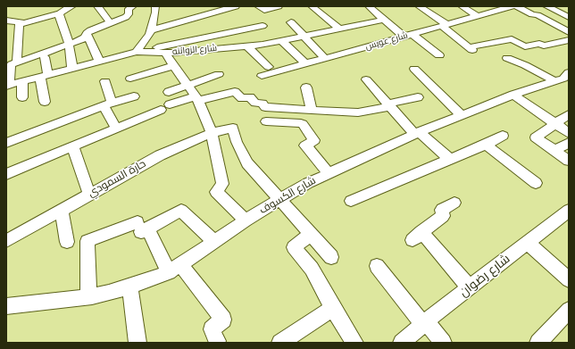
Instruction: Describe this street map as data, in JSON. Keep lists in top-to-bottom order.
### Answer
{
  "streets": {
    "street": [
      "شارع عويس",
      "شارع الزواتنه",
      "حارة السمودي",
      "شارع الكسوف",
      "شارع رضوان"
    ]
  },
  "crossings": [
    ["حارة السمودي", "شارع الكسوف"]
  ]
}
